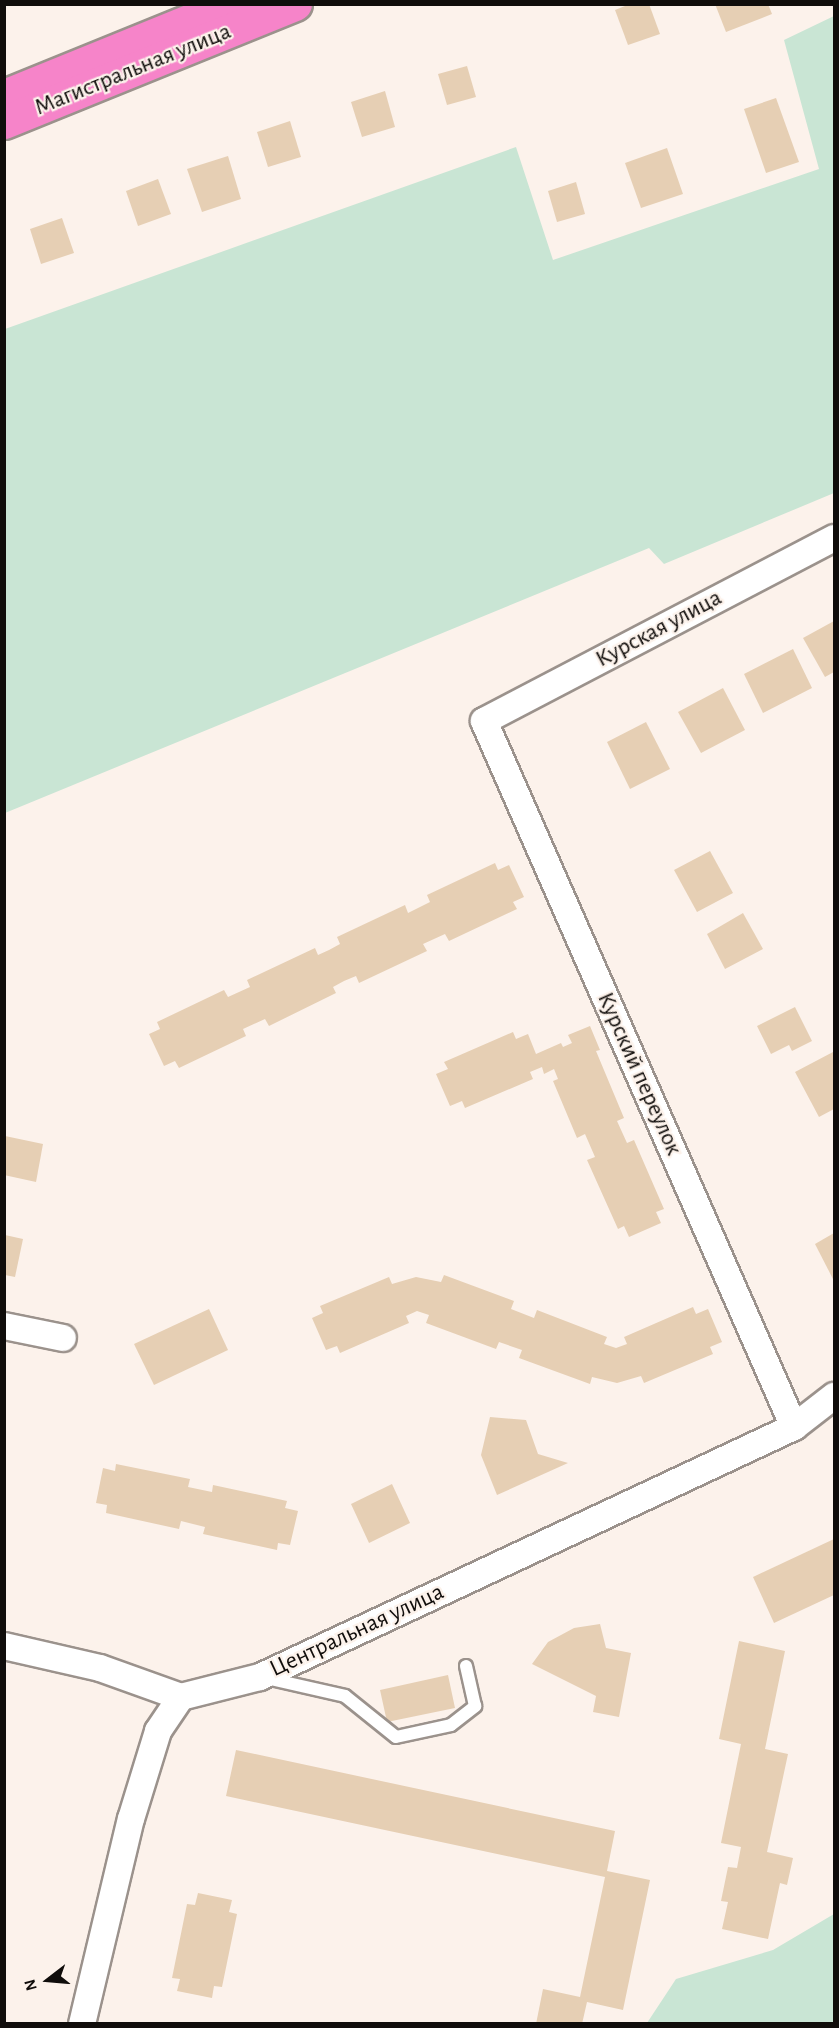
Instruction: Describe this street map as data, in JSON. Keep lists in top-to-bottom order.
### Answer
{
  "streets": {
    "highway": ["Магистральная улица"],
    "street": ["Курская улица", "Курский переулок", "Центральная улица"]
  },
  "crossings": [
    ["Курская улица", "Курский переулок"],
    ["Курский переулок", "Центральная улица"]
  ],
  "north": "left"
}
